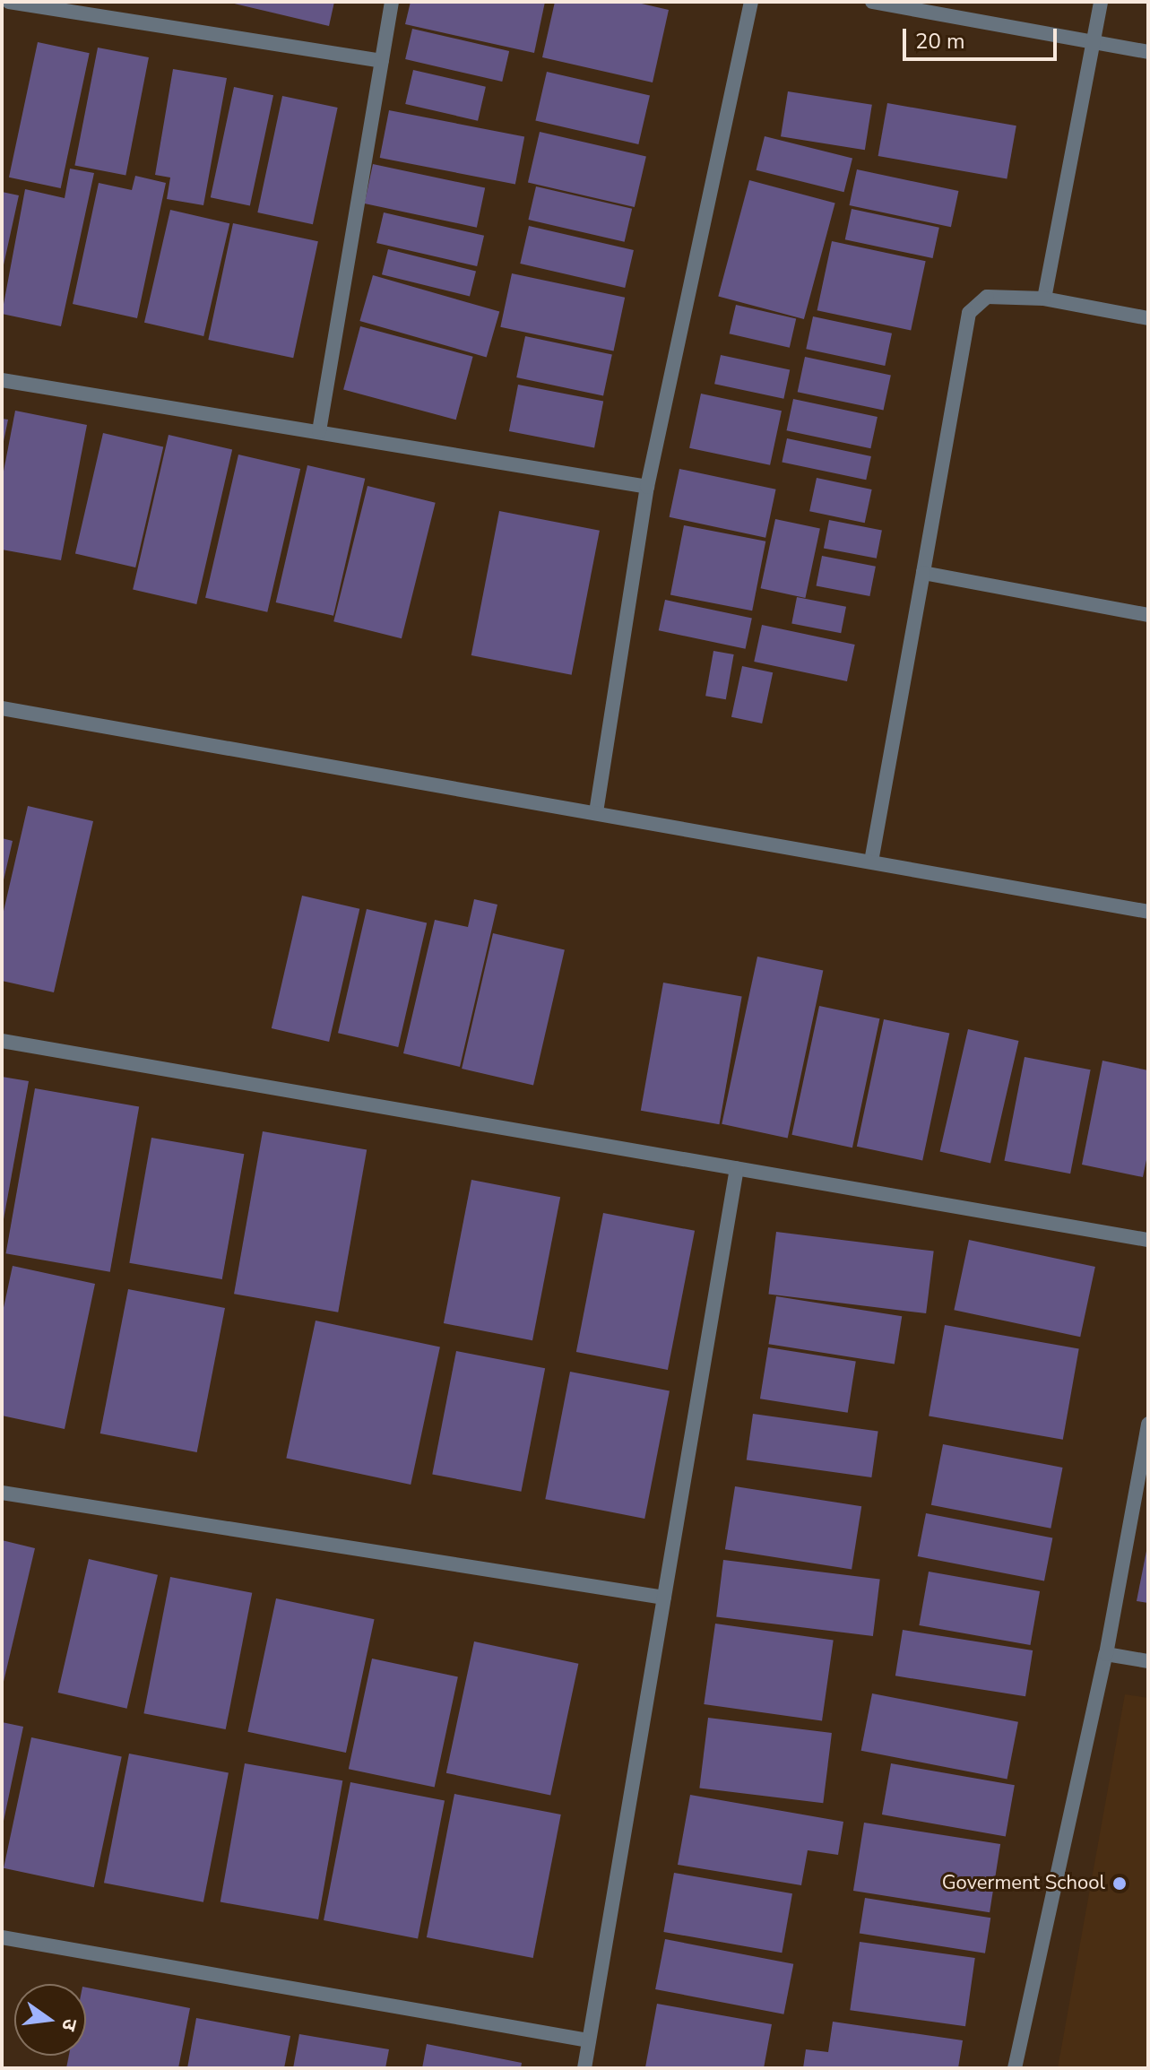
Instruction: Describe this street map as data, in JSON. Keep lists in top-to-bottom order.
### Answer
{
  "places": ["Goverment School"],
  "scale_bar": "20 m",
  "north": "right"
}
